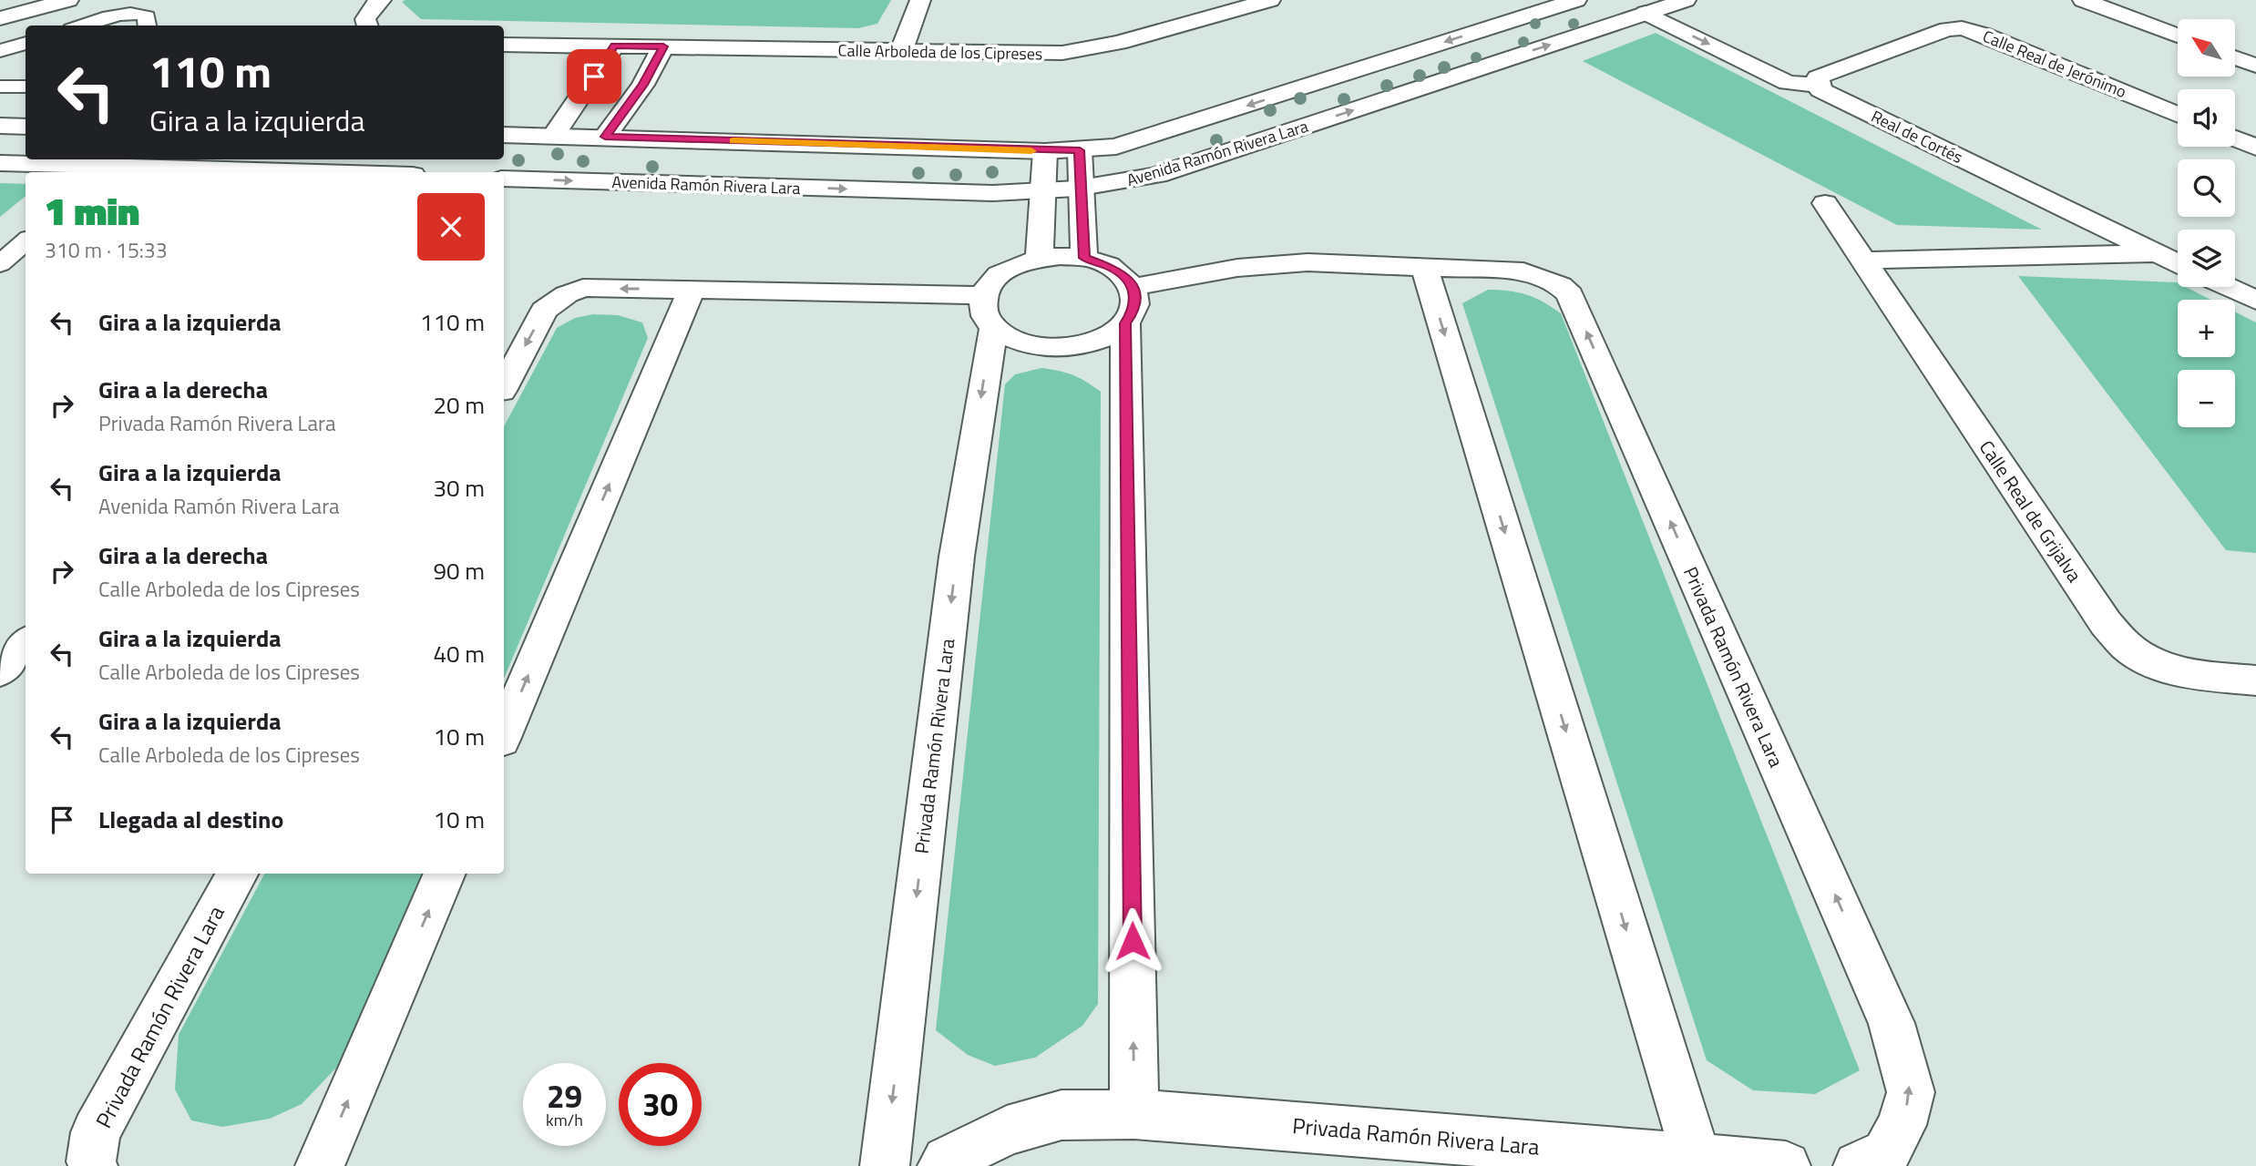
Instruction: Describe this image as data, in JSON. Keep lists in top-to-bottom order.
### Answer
{
  "streets": {
    "street": [
      "Calle Arboleda de los Cipreses",
      "Calle Real de Jerónimo",
      "Real de Cortés",
      "Avenida Ramón Rivera Lara",
      "Calle Real de Grijalva",
      "Privada Ramón Rivera Lara"
    ]
  },
  "crossings": [
    ["Calle Real de Jerónimo", "Real de Cortés"],
    ["Real de Cortés", "Avenida Ramón Rivera Lara"]
  ],
  "north": "top left",
  "page": {
    "map_buttons": ["+", "−"],
    "turn": ["110 m", "Gira a la izquierda"],
    "heading": ["1 min", "310 m · 15:33"],
    "list": [
      {
        "name": "Gira a la izquierda",
        "value": "110 m"
      },
      {
        "name": "Gira a la derecha",
        "note": "Privada Ramón Rivera Lara",
        "value": "20 m"
      },
      {
        "name": "Gira a la izquierda",
        "note": "Avenida Ramón Rivera Lara",
        "value": "30 m"
      },
      {
        "name": "Gira a la derecha",
        "note": "Calle Arboleda de los Cipreses",
        "value": "90 m"
      },
      {
        "name": "Gira a la izquierda",
        "note": "Calle Arboleda de los Cipreses",
        "value": "40 m"
      },
      {
        "name": "Gira a la izquierda",
        "note": "Calle Arboleda de los Cipreses",
        "value": "10 m"
      },
      {
        "name": "Llegada al destino",
        "value": "10 m"
      }
    ],
    "speed": "29 km/h",
    "limit": "30"
  }
}
